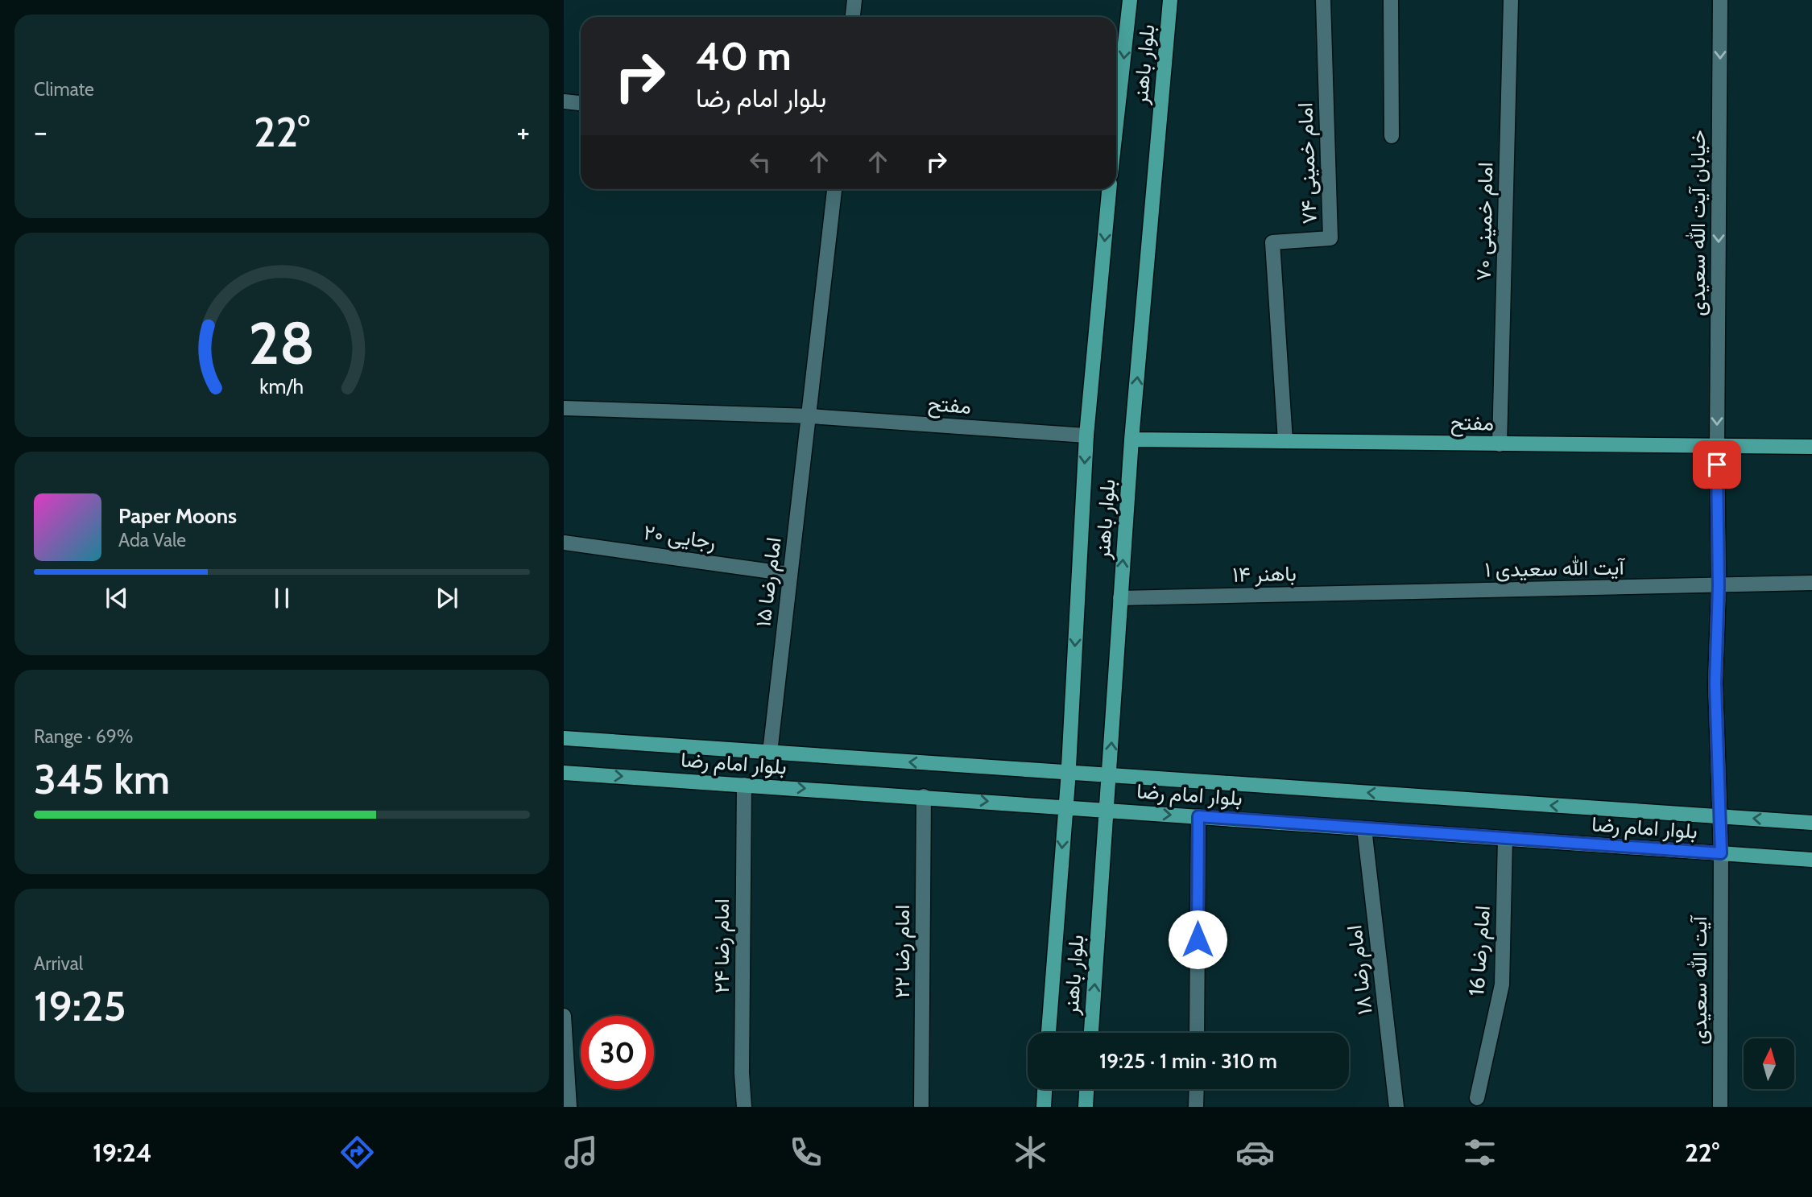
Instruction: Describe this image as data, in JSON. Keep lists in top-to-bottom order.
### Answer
{
  "streets": {
    "main road": ["بلوار باهنر", "مفتح", "بلوار امام رضا"],
    "street": [
      "امام خمینی ۷۴",
      "امام خمینی ۷۰",
      "خیابان آیت الله سعیدی",
      "رجایی ۲۰",
      "آیت الله سعیدی ۱",
      "باهنر ۱۴",
      "امام رضا ۱۵",
      "امام رضا ۲۴",
      "امام رضا 16",
      "امام رضا ۲۲",
      "امام رضا ۱۸",
      "آیت الله سعیدی"
    ]
  },
  "crossings": [
    ["بلوار باهنر", "مفتح"],
    ["بلوار باهنر", "باهنر ۱۴"],
    ["بلوار باهنر", "بلوار امام رضا"],
    ["امام خمینی ۷۴", "مفتح"],
    ["امام خمینی ۷۰", "مفتح"],
    ["خیابان آیت الله سعیدی", "مفتح"],
    ["خیابان آیت الله سعیدی", "آیت الله سعیدی ۱"],
    ["مفتح", "امام رضا ۱۵"],
    ["رجایی ۲۰", "امام رضا ۱۵"],
    ["آیت الله سعیدی ۱", "باهنر ۱۴"],
    ["امام رضا ۱۵", "بلوار امام رضا"],
    ["بلوار امام رضا", "امام رضا ۲۴"],
    ["بلوار امام رضا", "امام رضا 16"],
    ["بلوار امام رضا", "امام رضا ۲۲"],
    ["بلوار امام رضا", "امام رضا ۱۸"],
    ["بلوار امام رضا", "آیت الله سعیدی"]
  ],
  "one_way": ["خیابان آیت الله سعیدی"],
  "north": "top",
  "page": {
    "tile": [
      "Climate",
      ["Range · 69%", "345 km"],
      ["Arrival", "19:25"]
    ],
    "turn": ["40 m", "بلوار امام رضا"],
    "heat": ["−", "22°", "+"],
    "song": ["Paper Moons", "Ada Vale"],
    "limit": "30",
    "trip": "19:25 · 1 min · 310 m",
    "tabs": ["19:24", "22°"],
    "gauge": ["28", "km/h"]
  }
}
